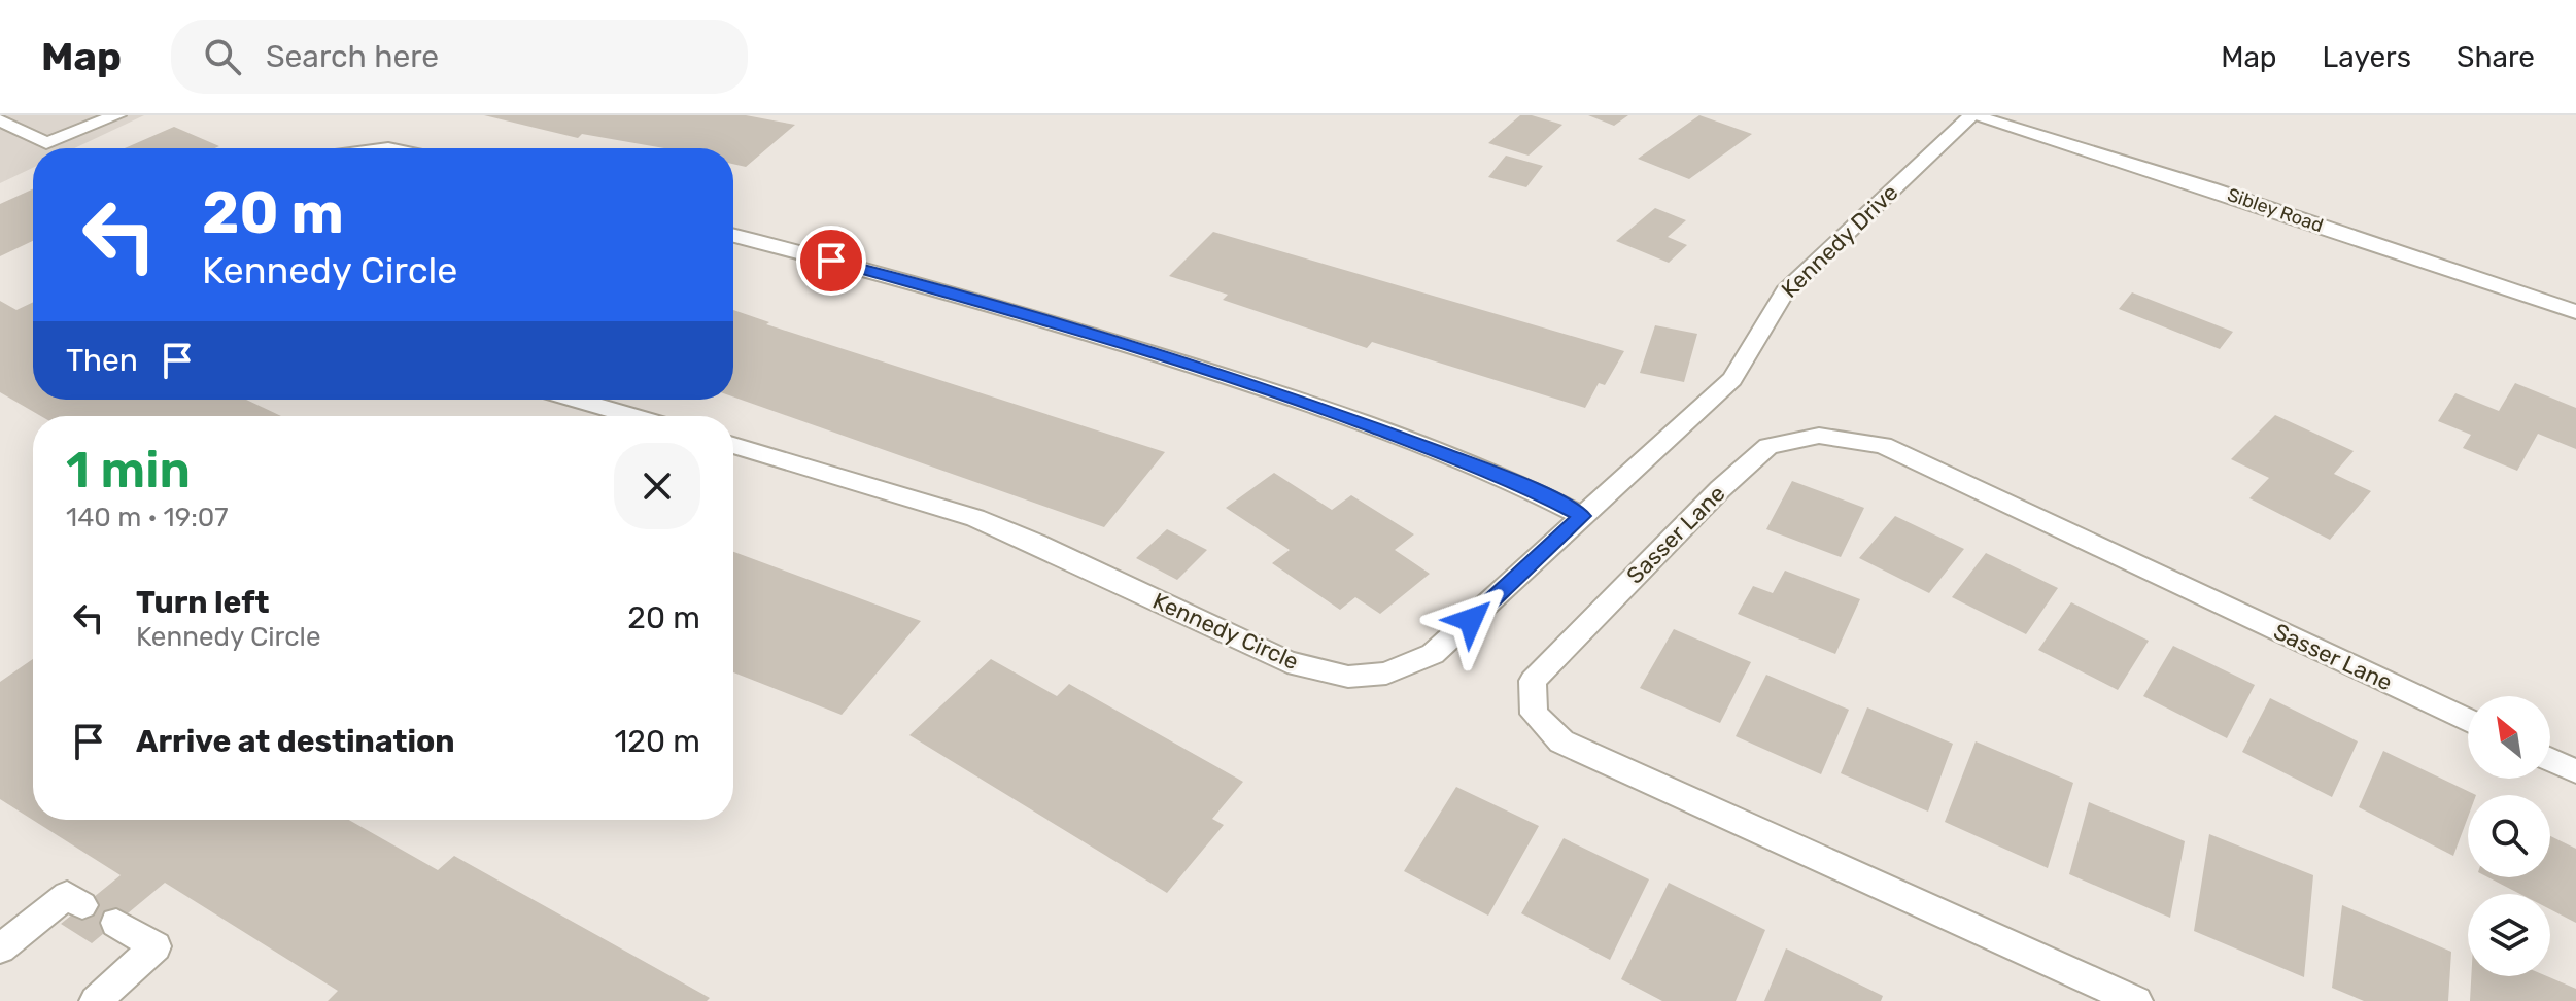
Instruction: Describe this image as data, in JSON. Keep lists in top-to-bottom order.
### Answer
{
  "streets": {
    "street": [
      "Sibley Road",
      "Kennedy Drive",
      "Sasser Lane",
      "Kennedy Circle"
    ]
  },
  "crossings": [
    ["Sibley Road", "Kennedy Drive"],
    ["Kennedy Drive", "Kennedy Circle"]
  ],
  "north": "top left",
  "page": {
    "header": "Map",
    "search": "Search here",
    "nav": ["Map", "Layers", "Share"],
    "turn": ["20 m", "Kennedy Circle"],
    "then": "Then",
    "heading": ["1 min", "140 m · 19:07"],
    "list": [
      {
        "name": "Turn left",
        "note": "Kennedy Circle",
        "value": "20 m"
      },
      {
        "name": "Arrive at destination",
        "value": "120 m"
      }
    ]
  }
}
